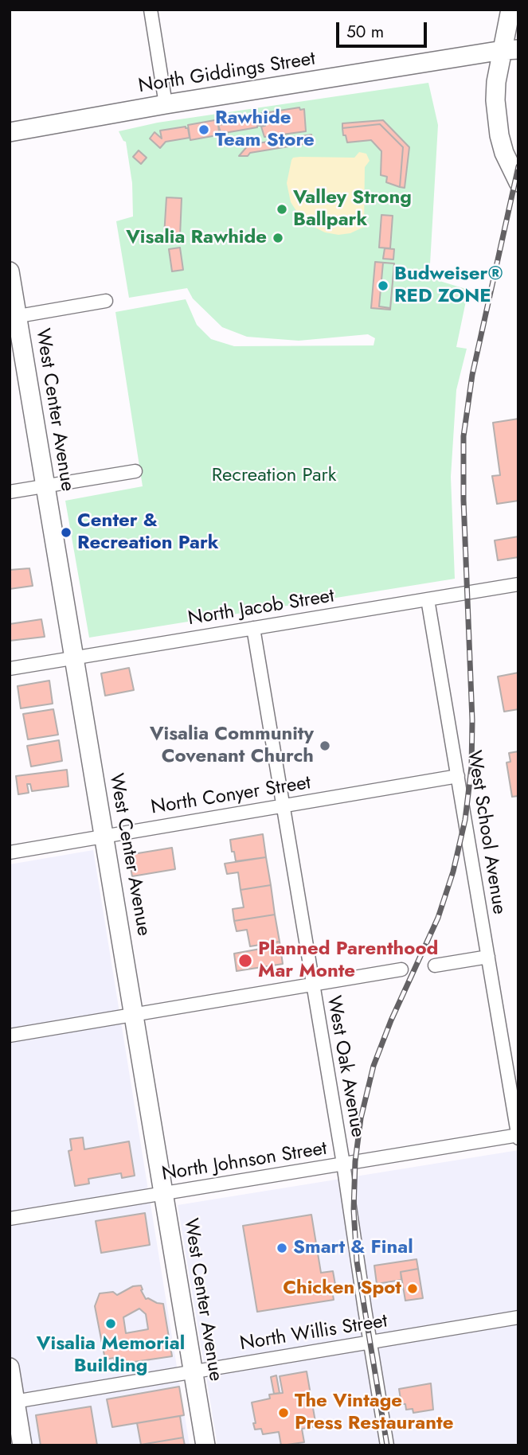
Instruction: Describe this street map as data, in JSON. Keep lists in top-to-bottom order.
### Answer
{
  "streets": {
    "street": [
      "North Giddings Street",
      "West Center Avenue",
      "North Jacob Street",
      "North Conyer Street",
      "West School Avenue",
      "West Oak Avenue",
      "North Johnson Street",
      "North Willis Street"
    ]
  },
  "crossings": [
    ["West Center Avenue", "North Jacob Street"],
    ["West Center Avenue", "North Conyer Street"],
    ["West Center Avenue", "North Johnson Street"],
    ["West Center Avenue", "North Willis Street"],
    ["North Jacob Street", "West School Avenue"],
    ["North Jacob Street", "West Oak Avenue"],
    ["North Conyer Street", "West School Avenue"],
    ["North Conyer Street", "West Oak Avenue"],
    ["West School Avenue", "North Johnson Street"],
    ["West Oak Avenue", "North Johnson Street"],
    ["West Oak Avenue", "North Willis Street"]
  ],
  "parks": ["Recreation Park"],
  "places": [
    "Rawhide Team Store",
    "Valley Strong Ballpark",
    "Visalia Rawhide",
    "Budweiser® RED ZONE",
    "Center & Recreation Park",
    "Visalia Community Covenant Church",
    "Planned Parenthood Mar Monte",
    "Smart & Final",
    "Chicken Spot",
    "Visalia Memorial Building",
    "The Vintage Press Restaurante"
  ],
  "scale_bar": "50 m"
}
